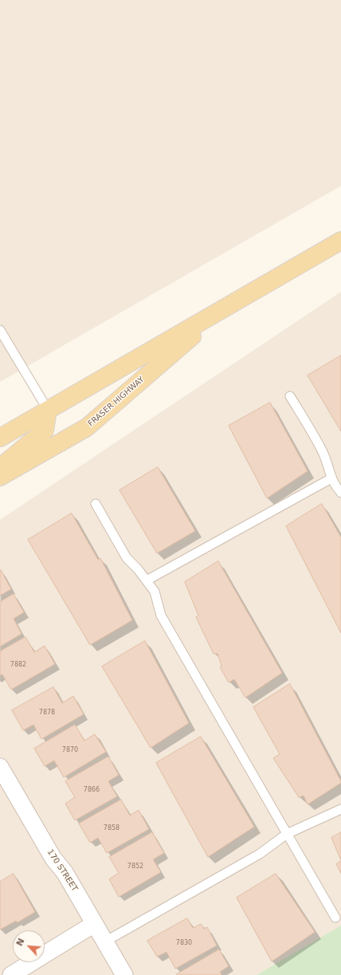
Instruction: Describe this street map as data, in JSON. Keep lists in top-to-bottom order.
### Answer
{
  "streets": {
    "main road": ["FRASER HIGHWAY"],
    "street": ["170 STREET"]
  },
  "house_numbers": [
    "7882",
    "7878",
    "7870",
    "7866",
    "7858",
    "7852",
    "7830"
  ],
  "north": "top left"
}
